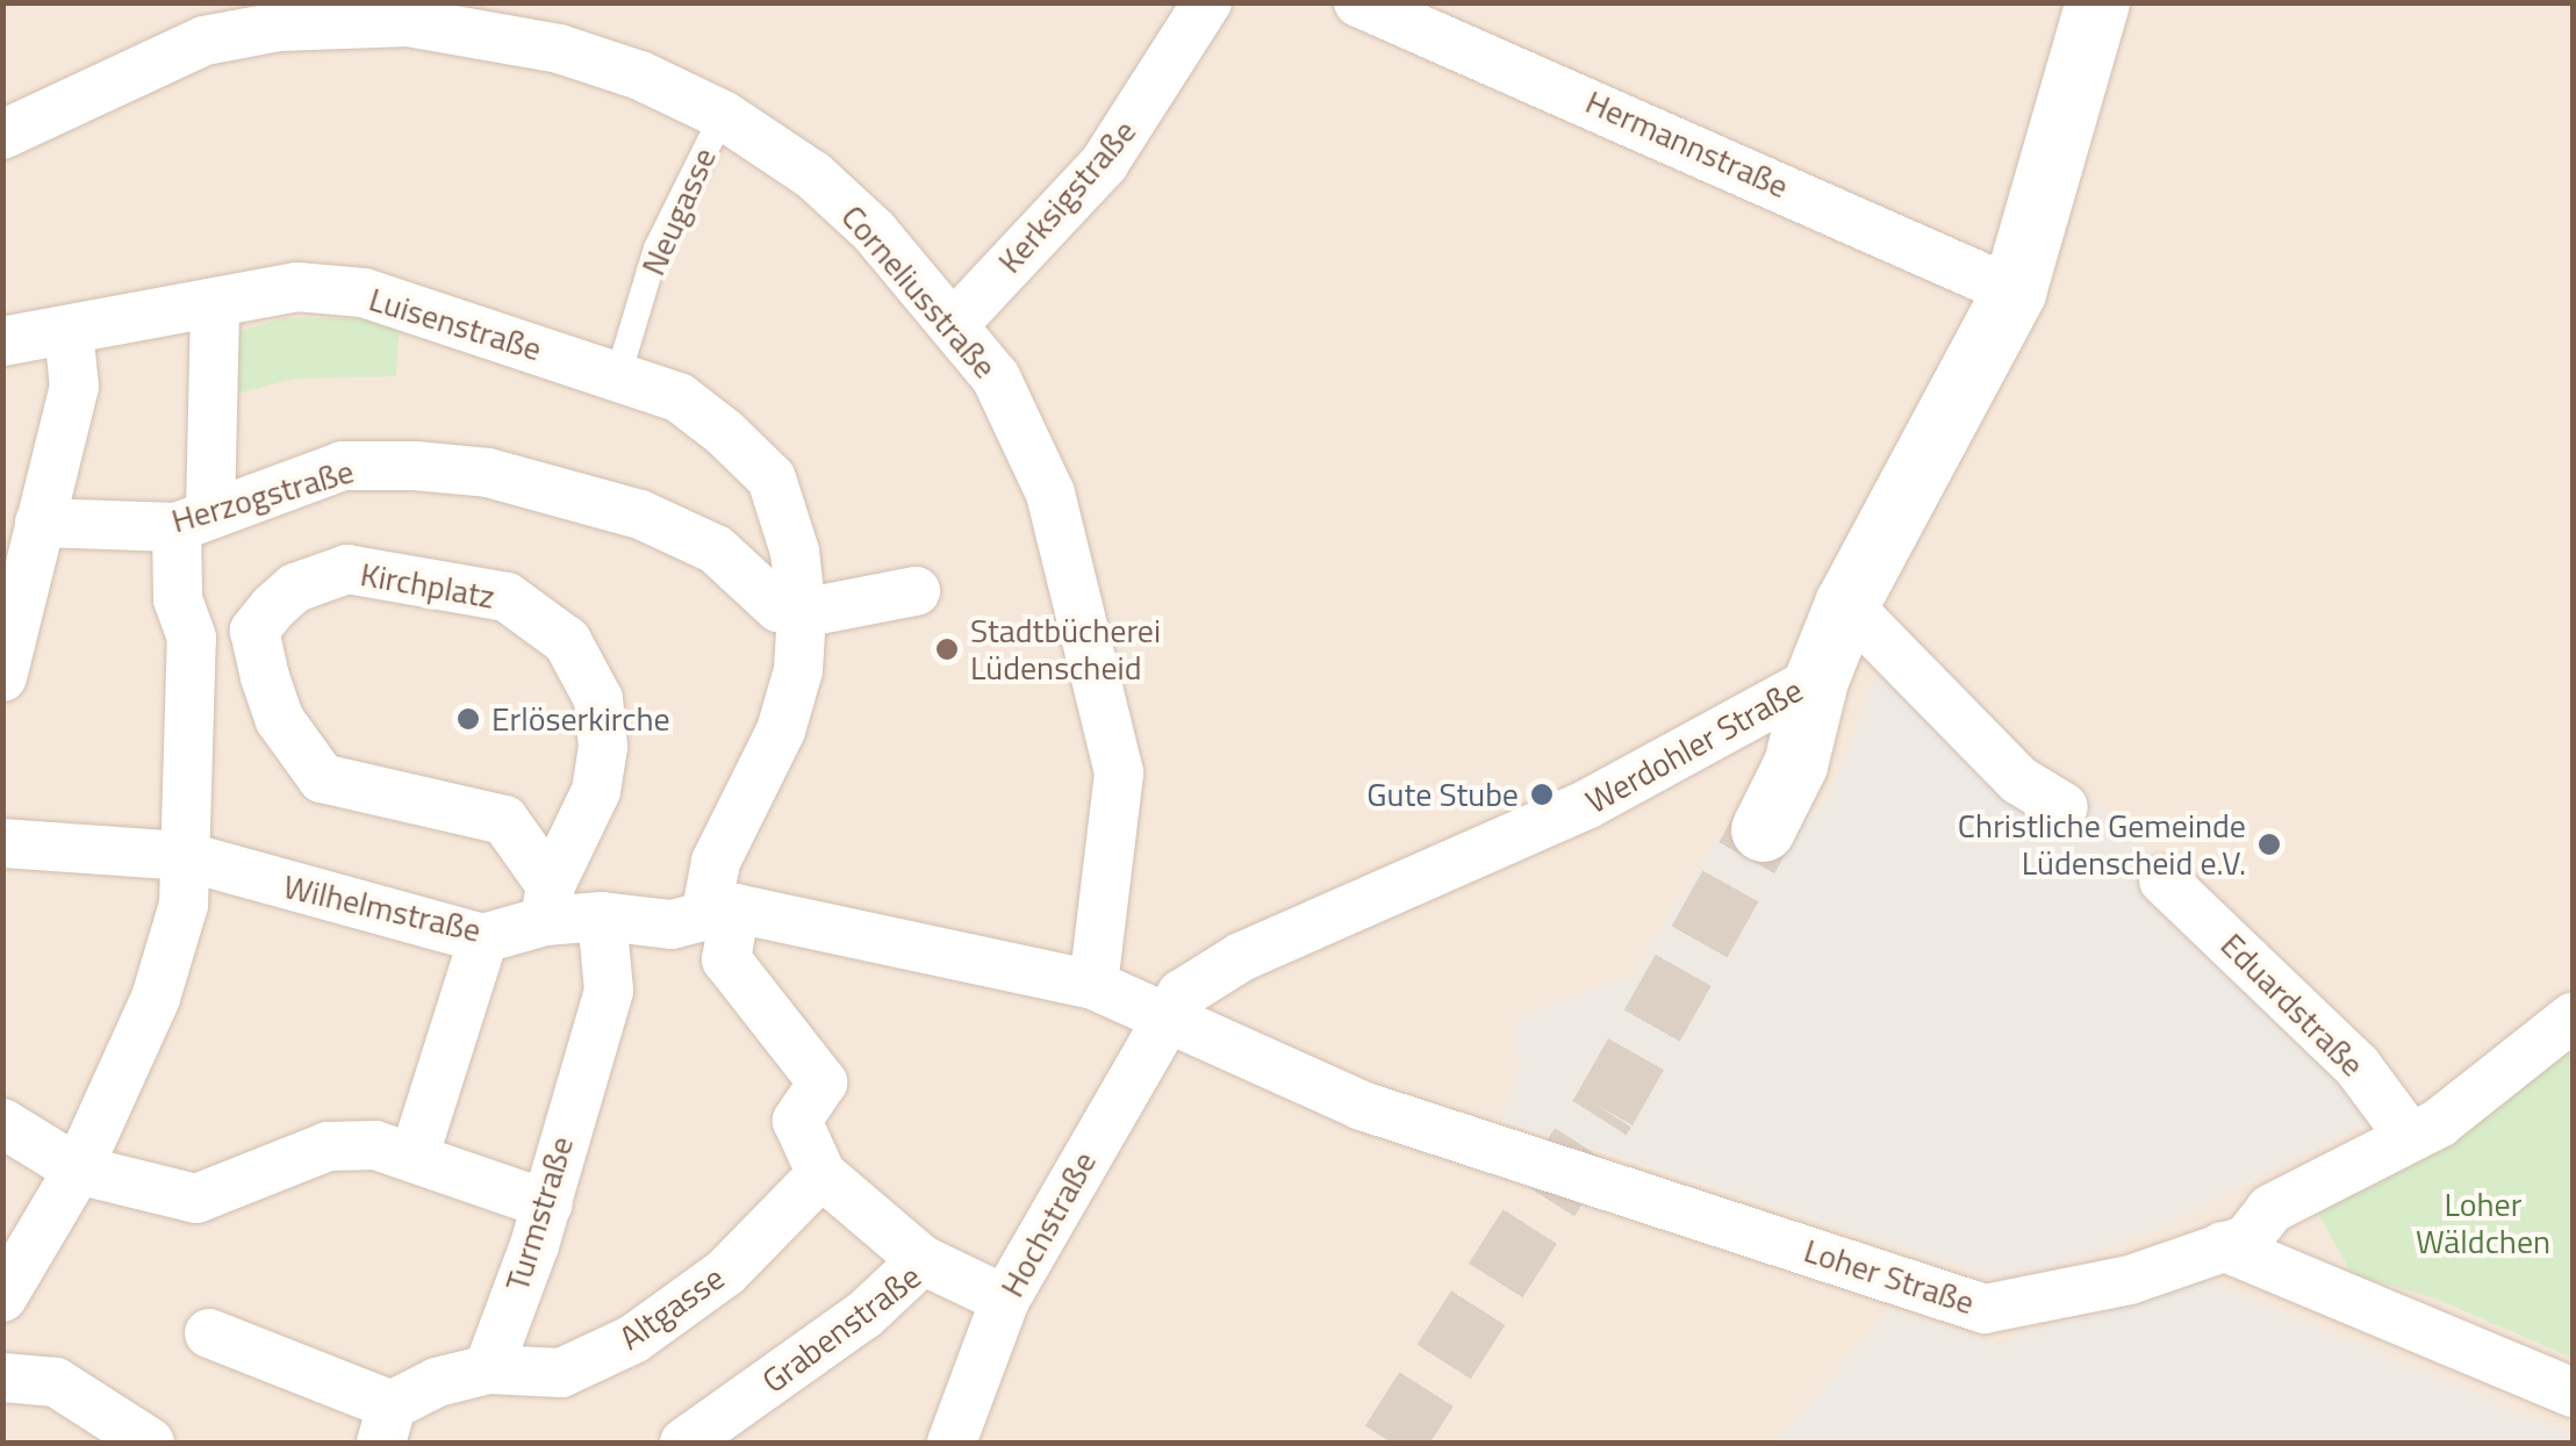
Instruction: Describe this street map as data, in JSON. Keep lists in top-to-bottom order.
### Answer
{
  "streets": {
    "street": [
      "Hermannstraße",
      "Kerksigstraße",
      "Corneliusstraße",
      "Luisenstraße",
      "Herzogstraße",
      "Kirchplatz",
      "Werdohler Straße",
      "Wilhelmstraße",
      "Eduardstraße",
      "Turmstraße",
      "Hochstraße",
      "Loher Straße",
      "Altgasse",
      "Grabenstraße"
    ],
    "lane": ["Neugasse"]
  },
  "crossings": [
    ["Hermannstraße", "Werdohler Straße"],
    ["Kerksigstraße", "Corneliusstraße"],
    ["Neugasse", "Corneliusstraße"],
    ["Neugasse", "Luisenstraße"],
    ["Corneliusstraße", "Wilhelmstraße"],
    ["Luisenstraße", "Herzogstraße"],
    ["Kirchplatz", "Wilhelmstraße"],
    ["Werdohler Straße", "Wilhelmstraße"],
    ["Werdohler Straße", "Hochstraße"],
    ["Werdohler Straße", "Loher Straße"],
    ["Wilhelmstraße", "Turmstraße"],
    ["Wilhelmstraße", "Hochstraße"],
    ["Wilhelmstraße", "Loher Straße"],
    ["Eduardstraße", "Loher Straße"],
    ["Turmstraße", "Altgasse"],
    ["Hochstraße", "Loher Straße"],
    ["Hochstraße", "Grabenstraße"]
  ],
  "parks": ["Loher Wäldchen"],
  "places": [
    "Stadtbücherei Lüdenscheid",
    "Erlöserkirche",
    "Gute Stube",
    "Christliche Gemeinde Lüdenscheid e.V."
  ]
}
